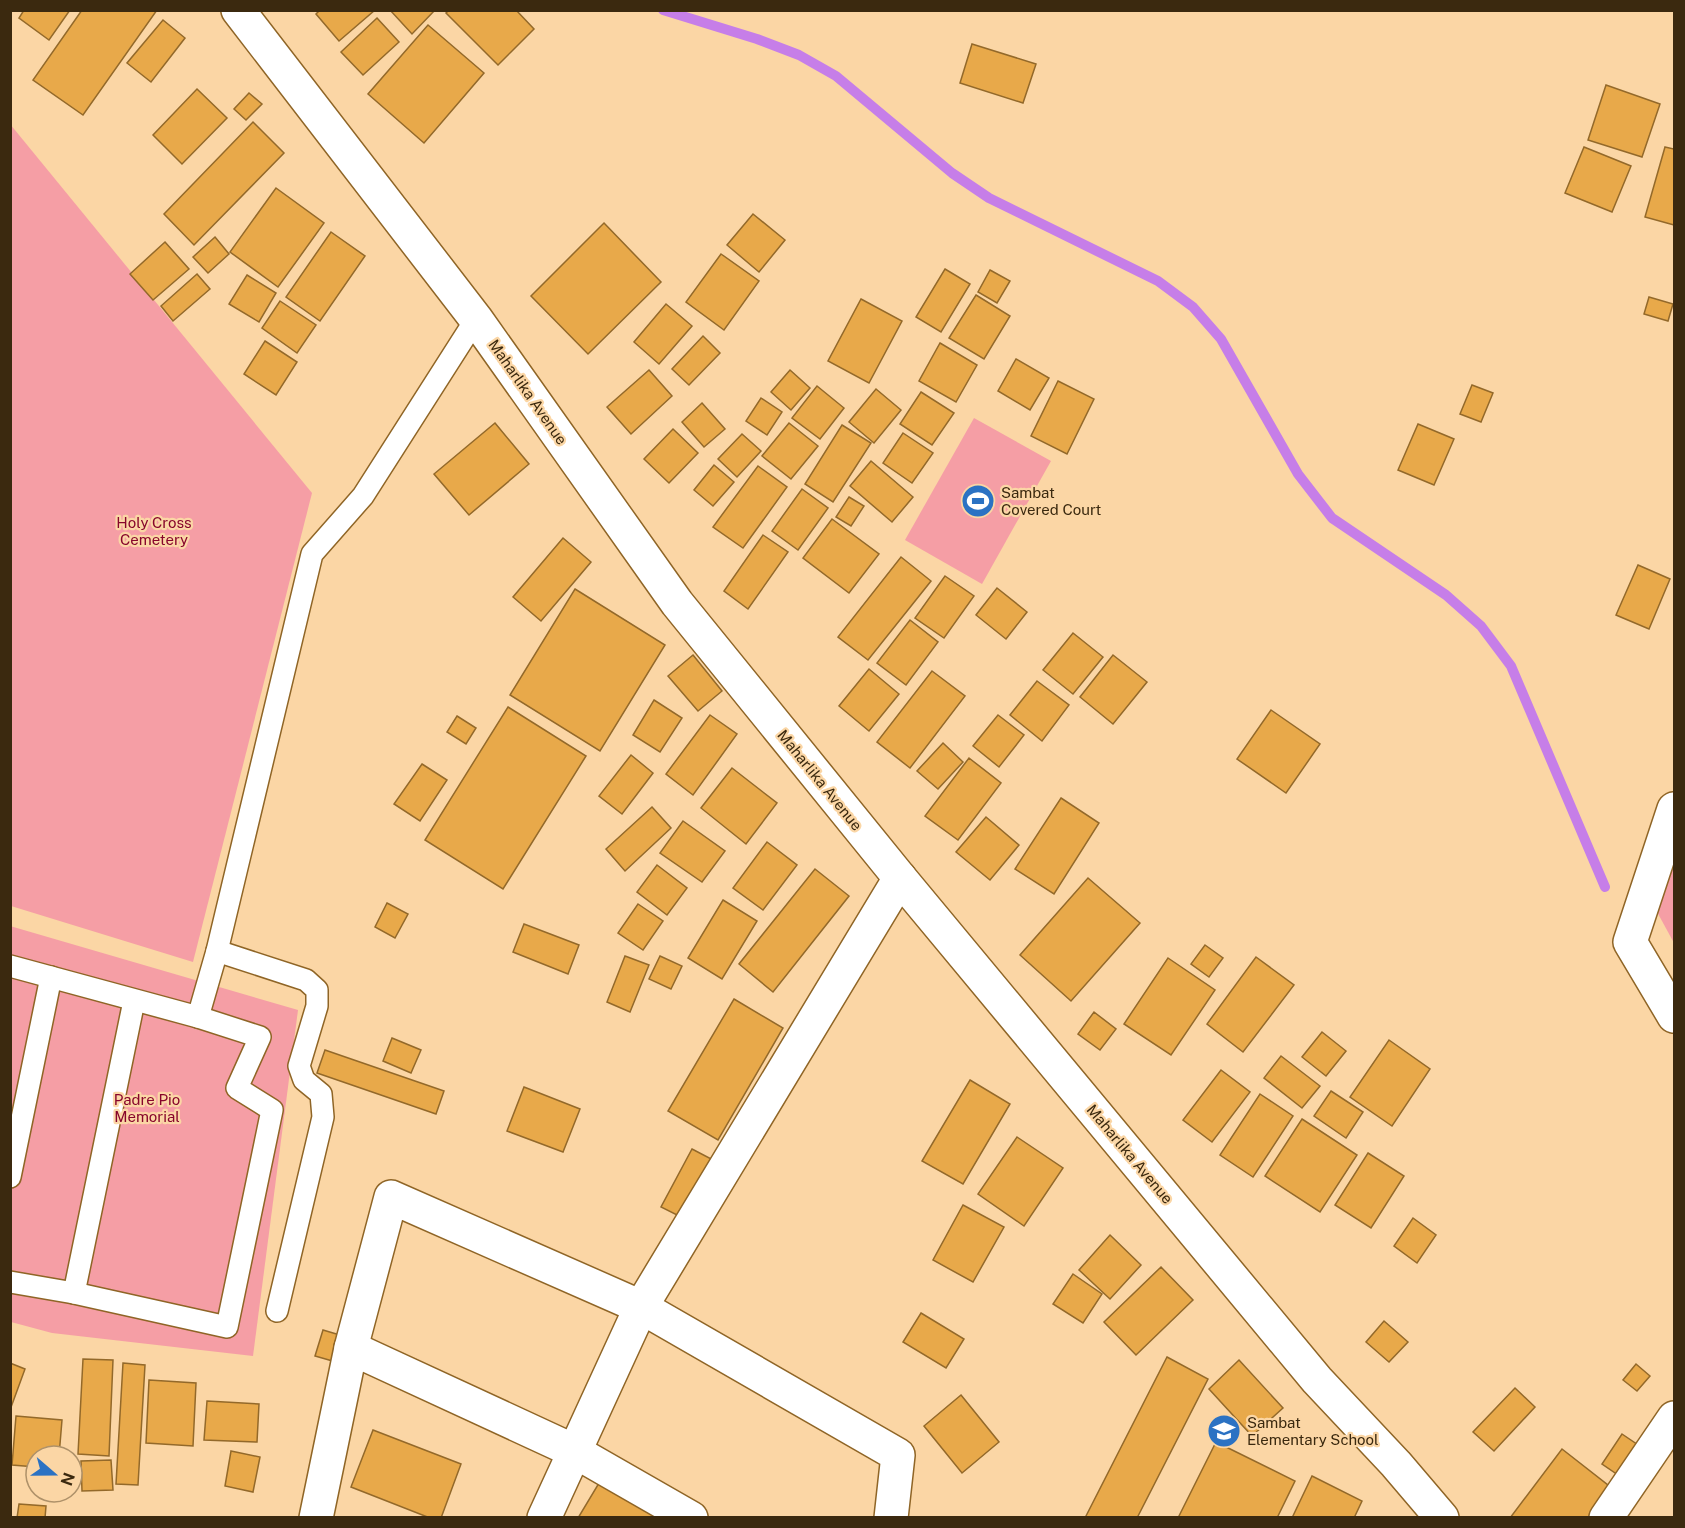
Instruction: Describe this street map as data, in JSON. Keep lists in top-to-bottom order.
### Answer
{
  "streets": {
    "street": ["Maharlika Avenue"]
  },
  "parks": ["Holy Cross Cemetery", "Padre Pio Memorial"],
  "places": {
    "sports": ["Sambat Covered Court"],
    "school or university": ["Sambat Elementary School"]
  },
  "north": "right"
}
